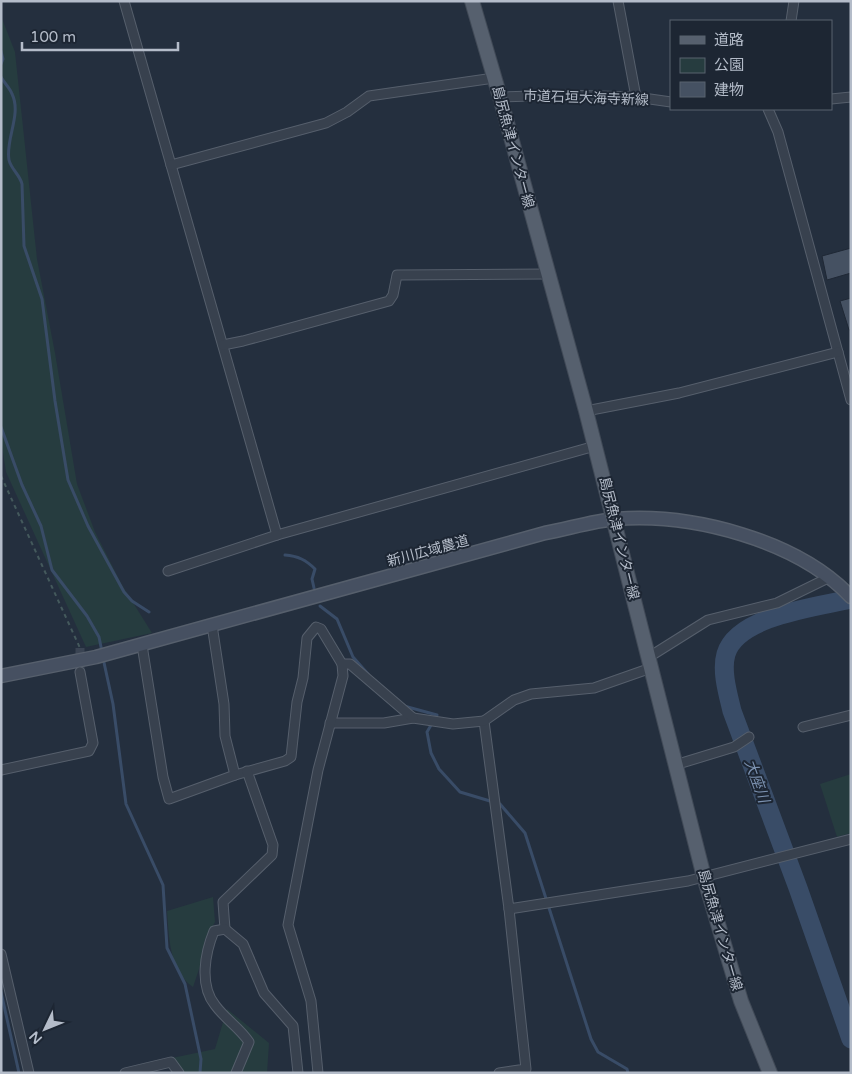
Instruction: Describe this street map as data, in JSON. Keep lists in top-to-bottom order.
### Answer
{
  "streets": {
    "main road": ["島尻魚津インター線"],
    "street": ["市道石垣大海寺新線", "新川広域農道"]
  },
  "crossings": [
    ["市道石垣大海寺新線", "島尻魚津インター線"],
    ["島尻魚津インター線", "新川広域農道"]
  ],
  "water": ["大座川"],
  "legend": ["道路", "公園", "建物"],
  "scale_bar": "100 m",
  "north": "bottom left"
}
